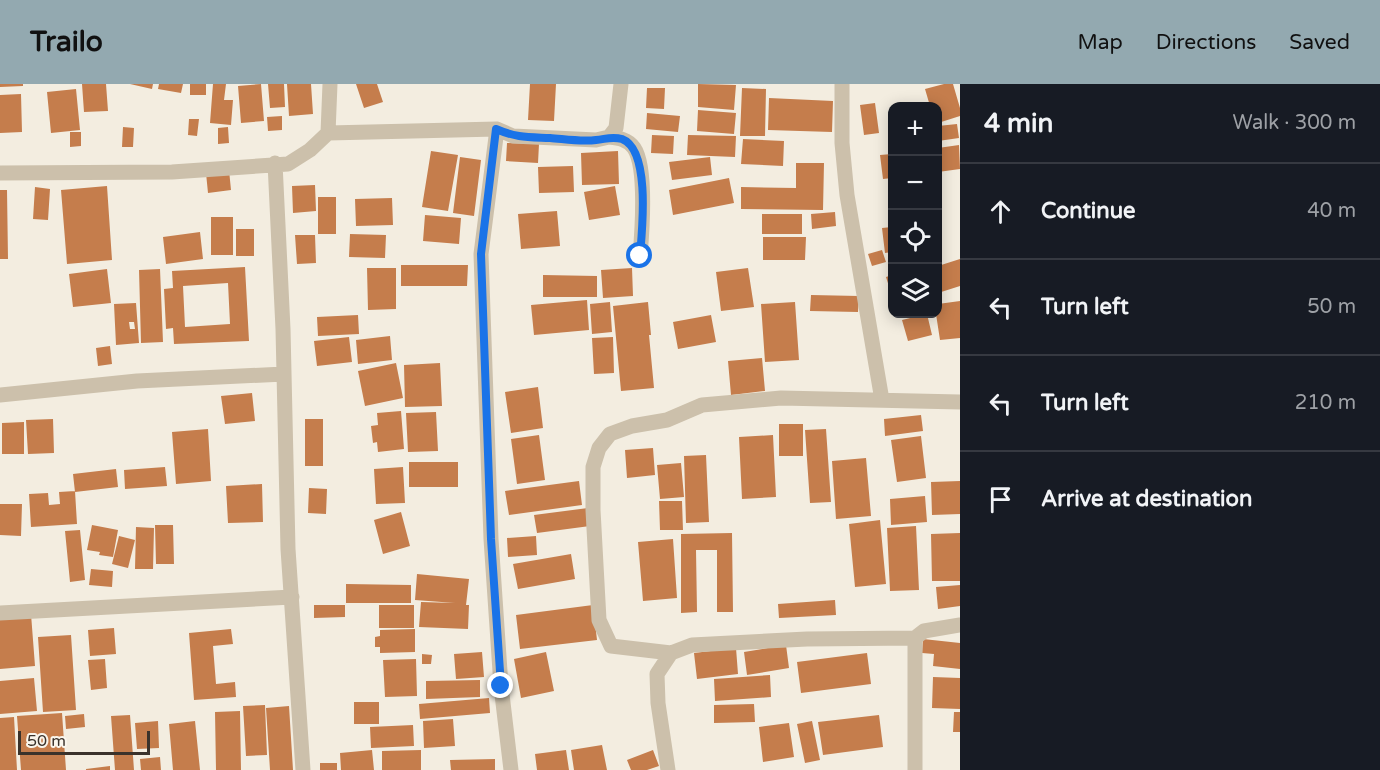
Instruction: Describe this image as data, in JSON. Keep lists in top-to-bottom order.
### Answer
{
  "scale_bar": "50 m",
  "page": {
    "header": "Trailo",
    "nav": ["Map", "Directions", "Saved"],
    "heading": ["4 min", "Walk · 300 m"],
    "map_buttons": ["+", "−"],
    "list": [
      ["Continue", "40 m"],
      ["Turn left", "50 m"],
      ["Turn left", "210 m"],
      "Arrive at destination"
    ],
    "scale": "50 m"
  }
}
